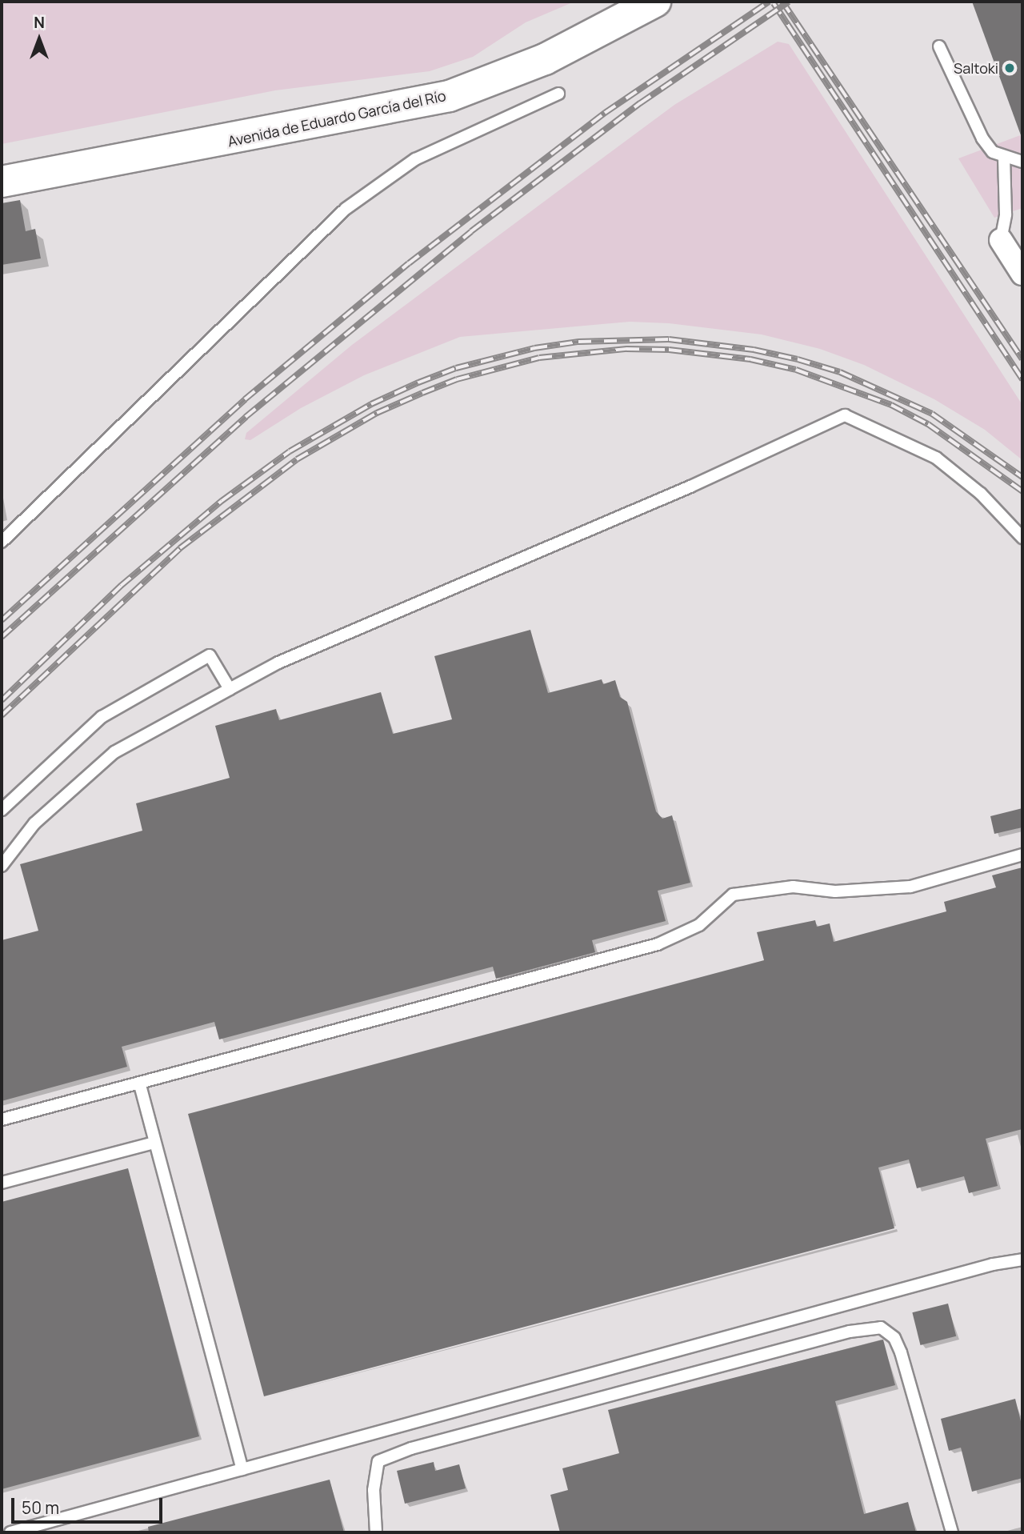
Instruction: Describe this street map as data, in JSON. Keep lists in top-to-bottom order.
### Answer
{
  "streets": {
    "highway": ["Avenida de Eduardo García del Río"]
  },
  "places": ["Saltoki"],
  "scale_bar": "50 m",
  "north": "top"
}
